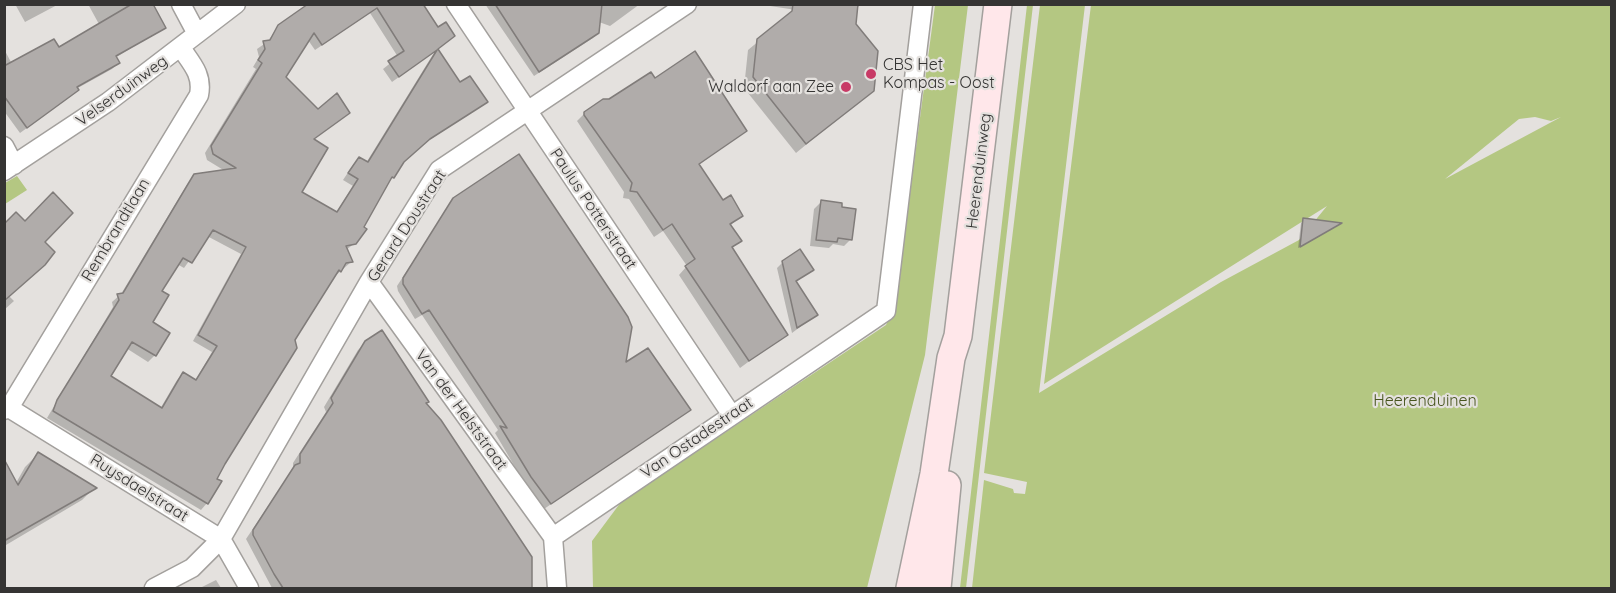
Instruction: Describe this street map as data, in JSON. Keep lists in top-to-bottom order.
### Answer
{
  "streets": {
    "main road": ["Heerenduinweg"],
    "street": [
      "Velserduinweg",
      "Paulus Potterstraat",
      "Gerard Doustraat",
      "Rembrandtlaan",
      "Van der Helststraat",
      "Van Ostadestraat",
      "Ruysdaelstraat"
    ]
  },
  "crossings": [
    ["Velserduinweg", "Rembrandtlaan"],
    ["Paulus Potterstraat", "Gerard Doustraat"],
    ["Paulus Potterstraat", "Van Ostadestraat"],
    ["Gerard Doustraat", "Van der Helststraat"],
    ["Gerard Doustraat", "Ruysdaelstraat"],
    ["Rembrandtlaan", "Ruysdaelstraat"],
    ["Van der Helststraat", "Van Ostadestraat"]
  ],
  "parks": ["Heerenduinen"],
  "places": ["CBS Het Kompas - Oost", "Waldorf aan Zee"]
}
